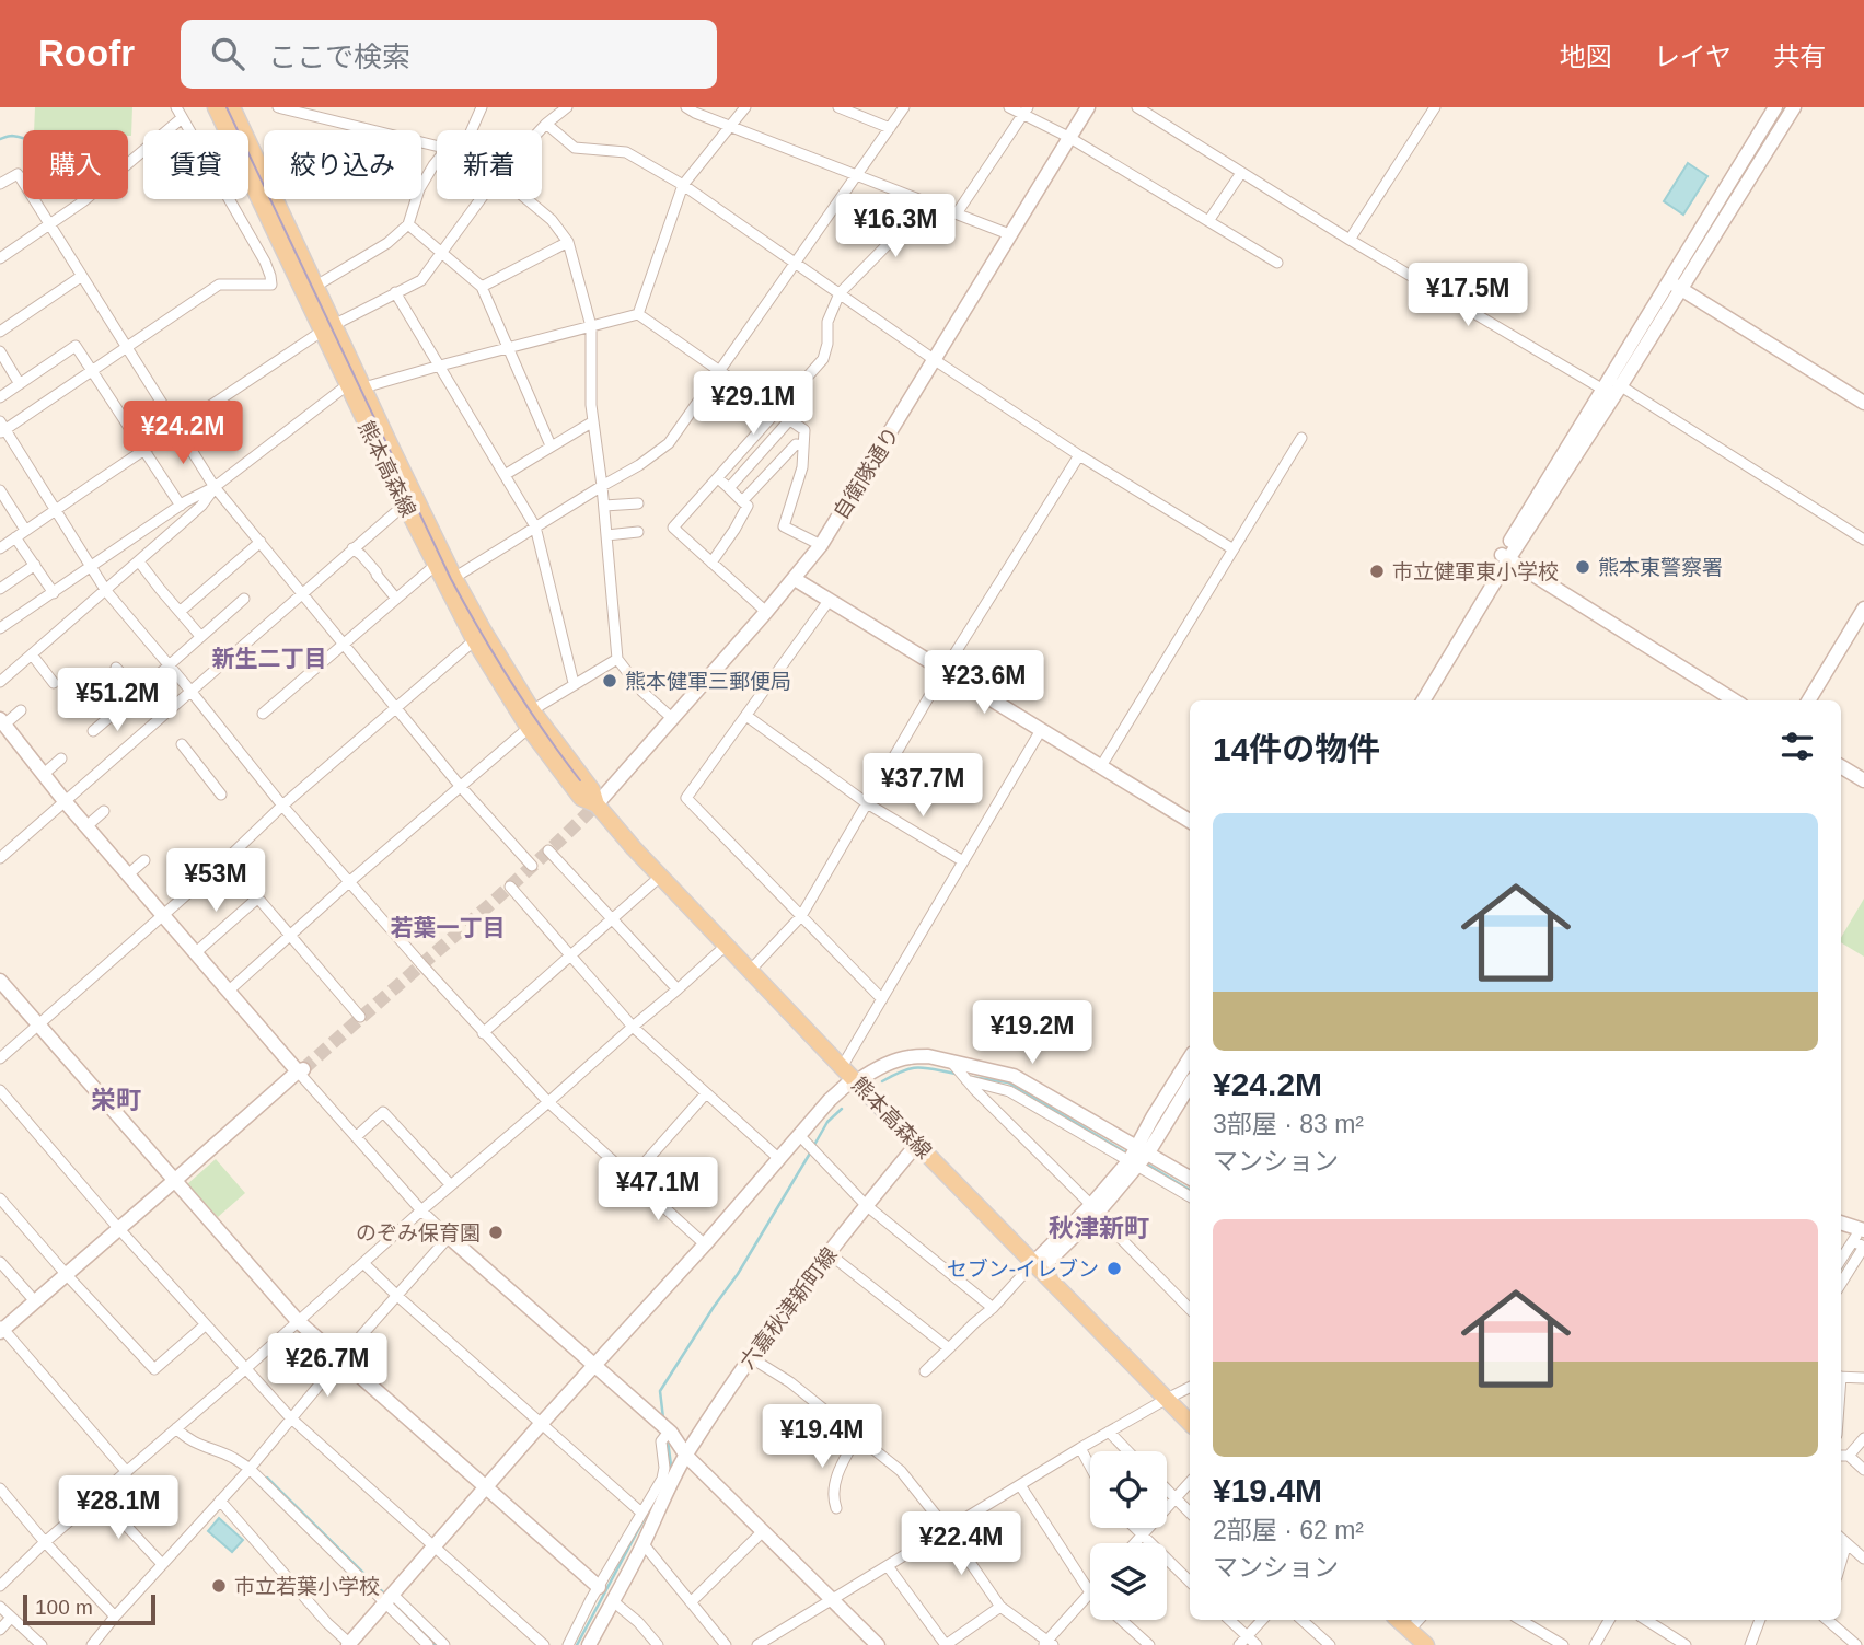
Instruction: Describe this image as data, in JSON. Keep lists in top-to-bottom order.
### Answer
{
  "streets": {
    "main road": ["熊本高森線"],
    "street": ["自衛隊通り", "六嘉秋津新町線"]
  },
  "crossings": [
    ["熊本高森線", "自衛隊通り"],
    ["熊本高森線", "六嘉秋津新町線"]
  ],
  "districts": [
    "新生二丁目",
    "若葉一丁目",
    "栄町",
    "秋津新町"
  ],
  "places": [
    "熊本東警察署",
    "市立健軍東小学校",
    "熊本健軍三郵便局",
    "のぞみ保育園",
    "セブン-イレブン",
    "市立若葉小学校"
  ],
  "scale_bar": "100 m",
  "page": {
    "header": "Roofr",
    "search": "ここで検索",
    "nav": ["地図", "レイヤ", "共有"],
    "chip": [
      "購入",
      "賃貸",
      "絞り込み",
      "新着"
    ],
    "price": [
      "¥16.3M",
      "¥17.5M",
      "¥29.1M",
      "¥24.2M",
      "¥23.6M",
      "¥51.2M",
      "¥37.7M",
      "¥53M",
      "¥19.2M",
      "¥47.1M",
      "¥26.7M",
      "¥19.4M",
      "¥28.1M",
      "¥22.4M"
    ],
    "heading": "14件の物件",
    "list": [
      {
        "name": "¥24.2M",
        "note": "3部屋 · 83 m² · マンション"
      },
      {
        "name": "¥19.4M",
        "note": "2部屋 · 62 m² · マンション"
      }
    ],
    "scale": "100 m"
  }
}
